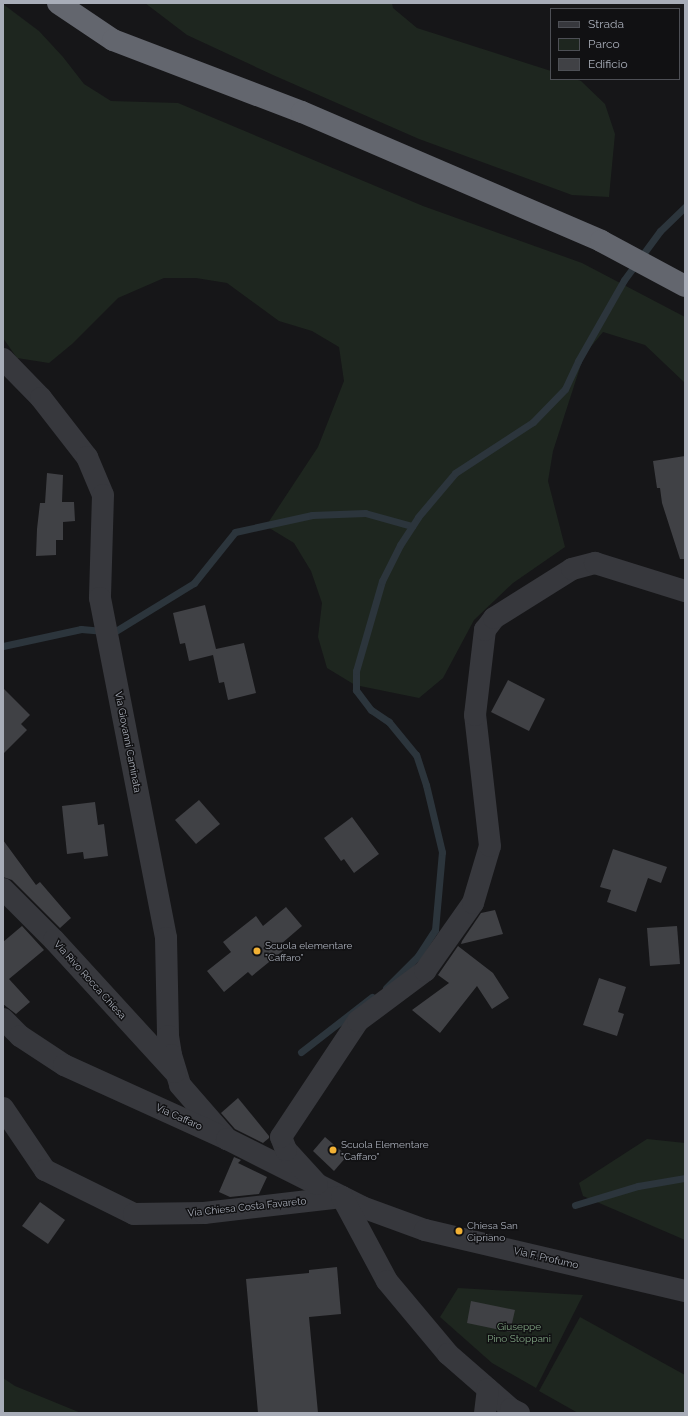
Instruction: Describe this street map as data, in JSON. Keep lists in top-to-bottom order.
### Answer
{
  "streets": {
    "street": [
      "Via Giovanni Caminata",
      "Via Rivo Rocca Chiesa",
      "Via Caffaro",
      "Via Chiesa Costa Favareto",
      "Via F. Profumo"
    ]
  },
  "crossings": [
    ["Via Giovanni Caminata", "Via Rivo Rocca Chiesa"],
    ["Via Giovanni Caminata", "Via Caffaro"],
    ["Via Caffaro", "Via Chiesa Costa Favareto"],
    ["Via Caffaro", "Via F. Profumo"]
  ],
  "parks": ["Giuseppe Pino Stoppani"],
  "places": ["Scuola elementare \"Caffaro\"", "Scuola Elementare \"Caffaro\"", "Chiesa San Cipriano"],
  "legend": ["Strada", "Parco", "Edificio"]
}
